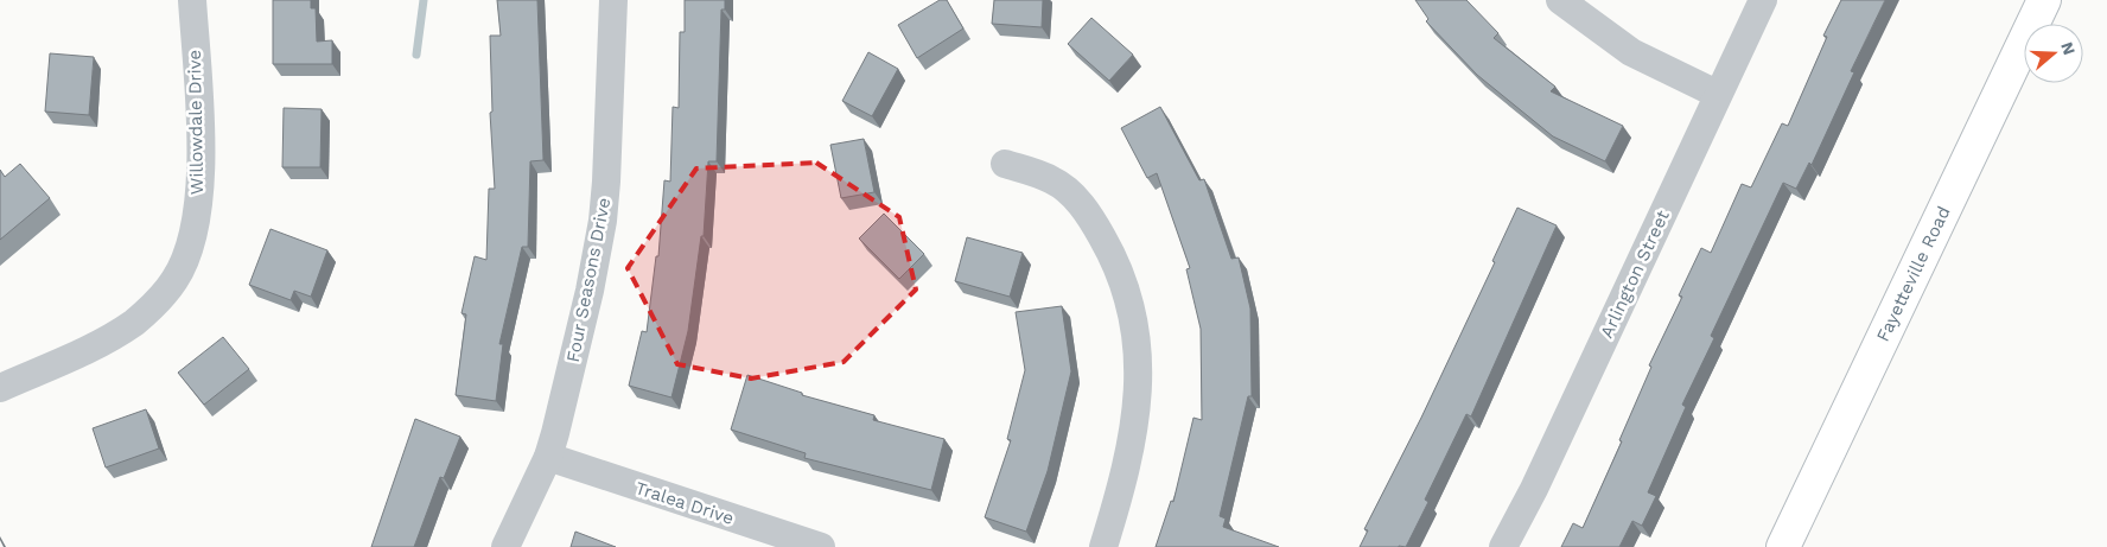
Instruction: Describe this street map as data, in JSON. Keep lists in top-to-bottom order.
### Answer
{
  "streets": {
    "main road": ["Fayetteville Road"],
    "street": [
      "Willowdale Drive",
      "Arlington Street",
      "Four Seasons Drive",
      "Tralea Drive"
    ]
  },
  "crossings": [
    ["Four Seasons Drive", "Tralea Drive"]
  ],
  "north": "right"
}
